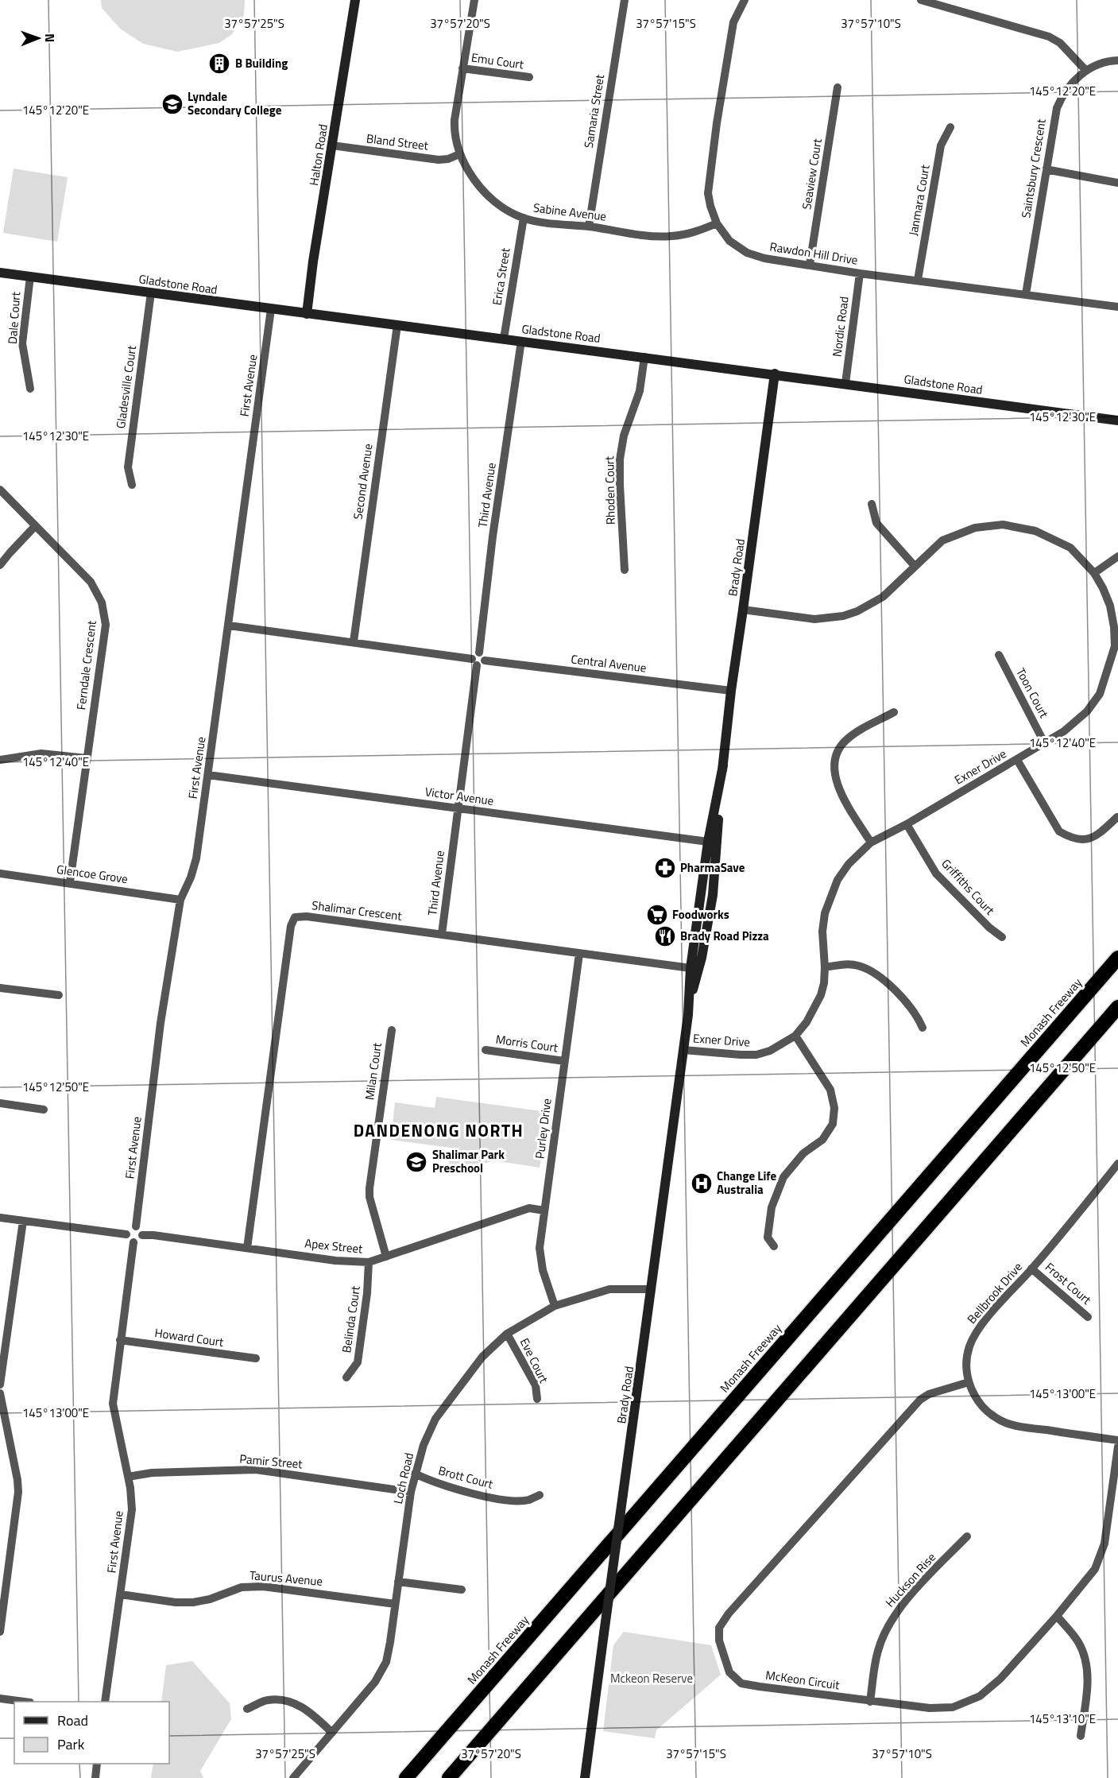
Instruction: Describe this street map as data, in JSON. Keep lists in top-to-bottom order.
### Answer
{
  "streets": {
    "highway": ["Monash Freeway"],
    "main road": ["Halton Road", "Gladstone Road", "Brady Road"],
    "street": [
      "Emu Court",
      "Samaria Street",
      "Bland Street",
      "Saintsbury Crescent",
      "Seaview Court",
      "Janmara Court",
      "Sabine Avenue",
      "Rawdon Hill Drive",
      "Erica Street",
      "Dale Court",
      "Nordic Road",
      "First Avenue",
      "Gladesville Court",
      "Second Avenue",
      "Rhoden Court",
      "Third Avenue",
      "Central Avenue",
      "Ferndale Crescent",
      "Toon Court",
      "Exner Drive",
      "Victor Avenue",
      "Glencoe Grove",
      "Griffiths Court",
      "Shalimar Crescent",
      "Morris Court",
      "Milan Court",
      "Purley Drive",
      "Apex Street",
      "Frost Court",
      "Bellbrook Drive",
      "Belinda Court",
      "Howard Court",
      "Eve Court",
      "Pamir Street",
      "Brott Court",
      "Loch Road",
      "Taurus Avenue",
      "Huckson Rise",
      "McKeon Circuit"
    ]
  },
  "crossings": [
    ["Emu Court", "Sabine Avenue"],
    ["Samaria Street", "Sabine Avenue"],
    ["Bland Street", "Halton Road"],
    ["Bland Street", "Sabine Avenue"],
    ["Halton Road", "Gladstone Road"],
    ["Saintsbury Crescent", "Rawdon Hill Drive"],
    ["Seaview Court", "Rawdon Hill Drive"],
    ["Janmara Court", "Rawdon Hill Drive"],
    ["Sabine Avenue", "Rawdon Hill Drive"],
    ["Sabine Avenue", "Erica Street"],
    ["Rawdon Hill Drive", "Nordic Road"],
    ["Erica Street", "Gladstone Road"],
    ["Gladstone Road", "Dale Court"],
    ["Gladstone Road", "Nordic Road"],
    ["Gladstone Road", "First Avenue"],
    ["Gladstone Road", "Gladesville Court"],
    ["Gladstone Road", "Second Avenue"],
    ["Gladstone Road", "Rhoden Court"],
    ["Gladstone Road", "Third Avenue"],
    ["Gladstone Road", "Brady Road"],
    ["First Avenue", "Central Avenue"],
    ["First Avenue", "Victor Avenue"],
    ["First Avenue", "Glencoe Grove"],
    ["First Avenue", "Apex Street"],
    ["First Avenue", "Howard Court"],
    ["First Avenue", "Pamir Street"],
    ["First Avenue", "Taurus Avenue"],
    ["Second Avenue", "Central Avenue"],
    ["Third Avenue", "Central Avenue"],
    ["Third Avenue", "Victor Avenue"],
    ["Third Avenue", "Shalimar Crescent"],
    ["Brady Road", "Central Avenue"],
    ["Brady Road", "Exner Drive"],
    ["Brady Road", "Victor Avenue"],
    ["Brady Road", "Shalimar Crescent"],
    ["Brady Road", "Loch Road"],
    ["Ferndale Crescent", "Glencoe Grove"],
    ["Toon Court", "Exner Drive"],
    ["Exner Drive", "Griffiths Court"],
    ["Shalimar Crescent", "Purley Drive"],
    ["Shalimar Crescent", "Apex Street"],
    ["Morris Court", "Purley Drive"],
    ["Milan Court", "Apex Street"],
    ["Purley Drive", "Apex Street"],
    ["Purley Drive", "Loch Road"],
    ["Apex Street", "Belinda Court"],
    ["Frost Court", "Bellbrook Drive"],
    ["Bellbrook Drive", "McKeon Circuit"],
    ["Eve Court", "Loch Road"],
    ["Pamir Street", "Loch Road"],
    ["Brott Court", "Loch Road"],
    ["Loch Road", "Taurus Avenue"],
    ["Huckson Rise", "McKeon Circuit"]
  ],
  "districts": ["DANDENONG NORTH"],
  "parks": ["Mckeon Reserve"],
  "places": {
    "building": ["B Building"],
    "school or university": ["Lyndale Secondary College", "Shalimar Park Preschool"],
    "pharmacy": ["PharmaSave"],
    "supermarket": ["Foodworks"],
    "restaurant": ["Brady Road Pizza"],
    "hospital": ["Change Life Australia"]
  },
  "legend": ["Road", "Park"],
  "north": "right",
  "coordinates": [
    "37°57'25\"S",
    "37°57'20\"S",
    "37°57'15\"S",
    "37°57'10\"S",
    "145°12'20\"E",
    "145°12'30\"E",
    "145°12'40\"E",
    "145°12'50\"E",
    "145°13'00\"E",
    "145°13'10\"E"
  ]
}
